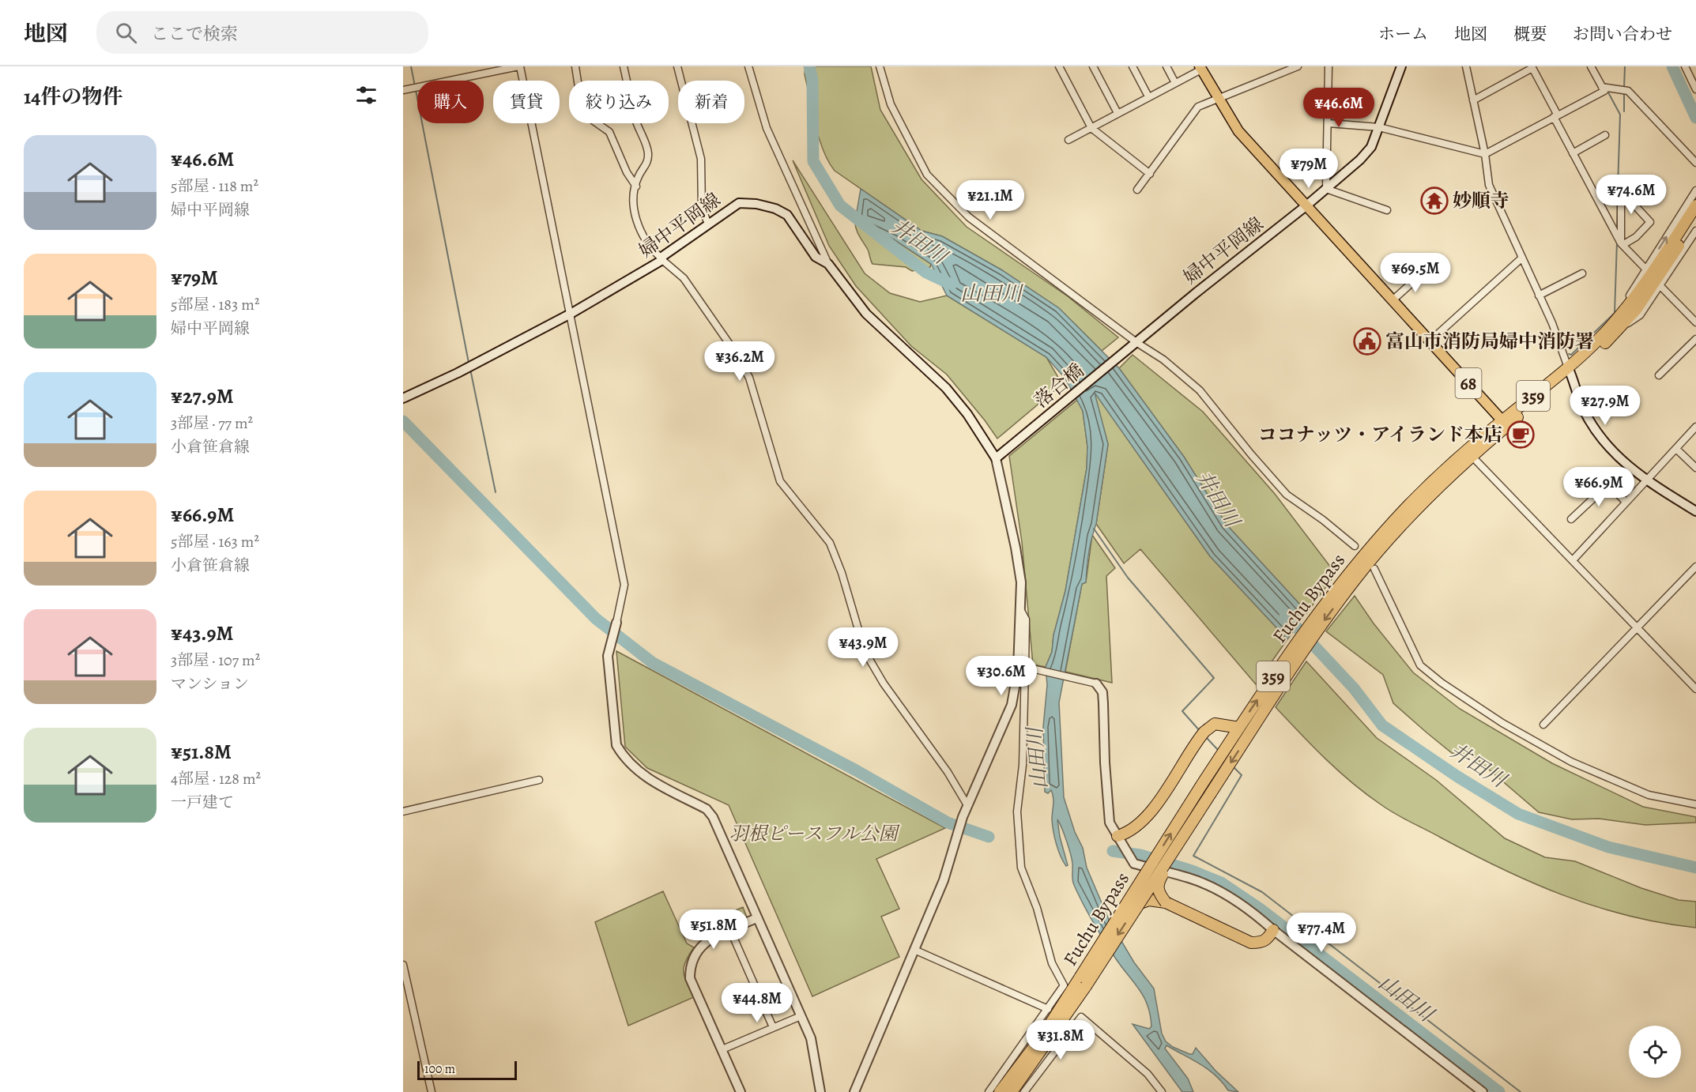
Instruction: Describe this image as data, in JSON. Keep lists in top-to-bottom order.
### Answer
{
  "streets": {
    "highway": ["359", "Fuchu Bypass"],
    "main road": ["68"],
    "street": ["婦中平岡線", "落合橋"]
  },
  "crossings": [
    ["婦中平岡線", "68"],
    ["婦中平岡線", "落合橋"],
    ["68", "Fuchu Bypass"]
  ],
  "water": ["井田川", "山田川"],
  "parks": ["羽根ピースフル公園"],
  "places": {
    "temple": ["妙順寺"],
    "public building": ["富山市消防局婦中消防署"],
    "cafe": ["ココナッツ・アイランド本店"]
  },
  "scale_bar": "100 m",
  "page": {
    "header": "地図",
    "search": "ここで検索",
    "nav": [
      "ホーム",
      "地図",
      "概要",
      "お問い合わせ"
    ],
    "heading": "14件の物件",
    "chip": [
      "購入",
      "賃貸",
      "絞り込み",
      "新着"
    ],
    "price": [
      "¥46.6M",
      "¥79M",
      "¥74.6M",
      "¥21.1M",
      "¥69.5M",
      "¥36.2M",
      "¥27.9M",
      "¥66.9M",
      "¥43.9M",
      "¥30.6M",
      "¥51.8M",
      "¥77.4M",
      "¥44.8M",
      "¥31.8M"
    ],
    "list": [
      {
        "name": "¥46.6M",
        "note": "5部屋 · 118 m² · 婦中平岡線"
      },
      {
        "name": "¥79M",
        "note": "5部屋 · 183 m² · 婦中平岡線"
      },
      {
        "name": "¥27.9M",
        "note": "3部屋 · 77 m² · 小倉笹倉線"
      },
      {
        "name": "¥66.9M",
        "note": "5部屋 · 163 m² · 小倉笹倉線"
      },
      {
        "name": "¥43.9M",
        "note": "3部屋 · 107 m² · マンション"
      },
      {
        "name": "¥51.8M",
        "note": "4部屋 · 128 m² · 一戸建て"
      }
    ],
    "scale": "100 m"
  }
}
